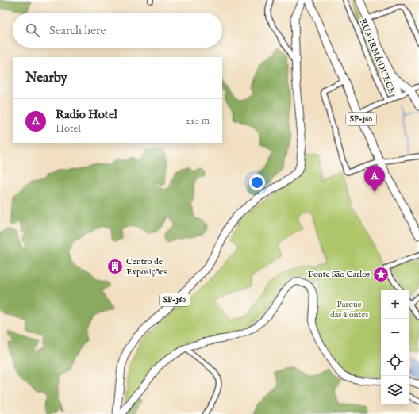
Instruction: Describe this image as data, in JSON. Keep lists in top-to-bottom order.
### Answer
{
  "streets": {
    "main road": ["SP-360"],
    "street": ["RUA IRMÃ DULCE"]
  },
  "parks": ["Parque das Fontes"],
  "places": {
    "building": ["Centro de Exposições"],
    "place": ["Fonte São Carlos"]
  },
  "page": {
    "search": "Search here",
    "heading": "Nearby",
    "list": [
      {
        "mark": "A",
        "name": "Radio Hotel",
        "note": "Hotel",
        "value": "210 m"
      }
    ],
    "pins": "A",
    "map_buttons": ["+", "−"]
  }
}
